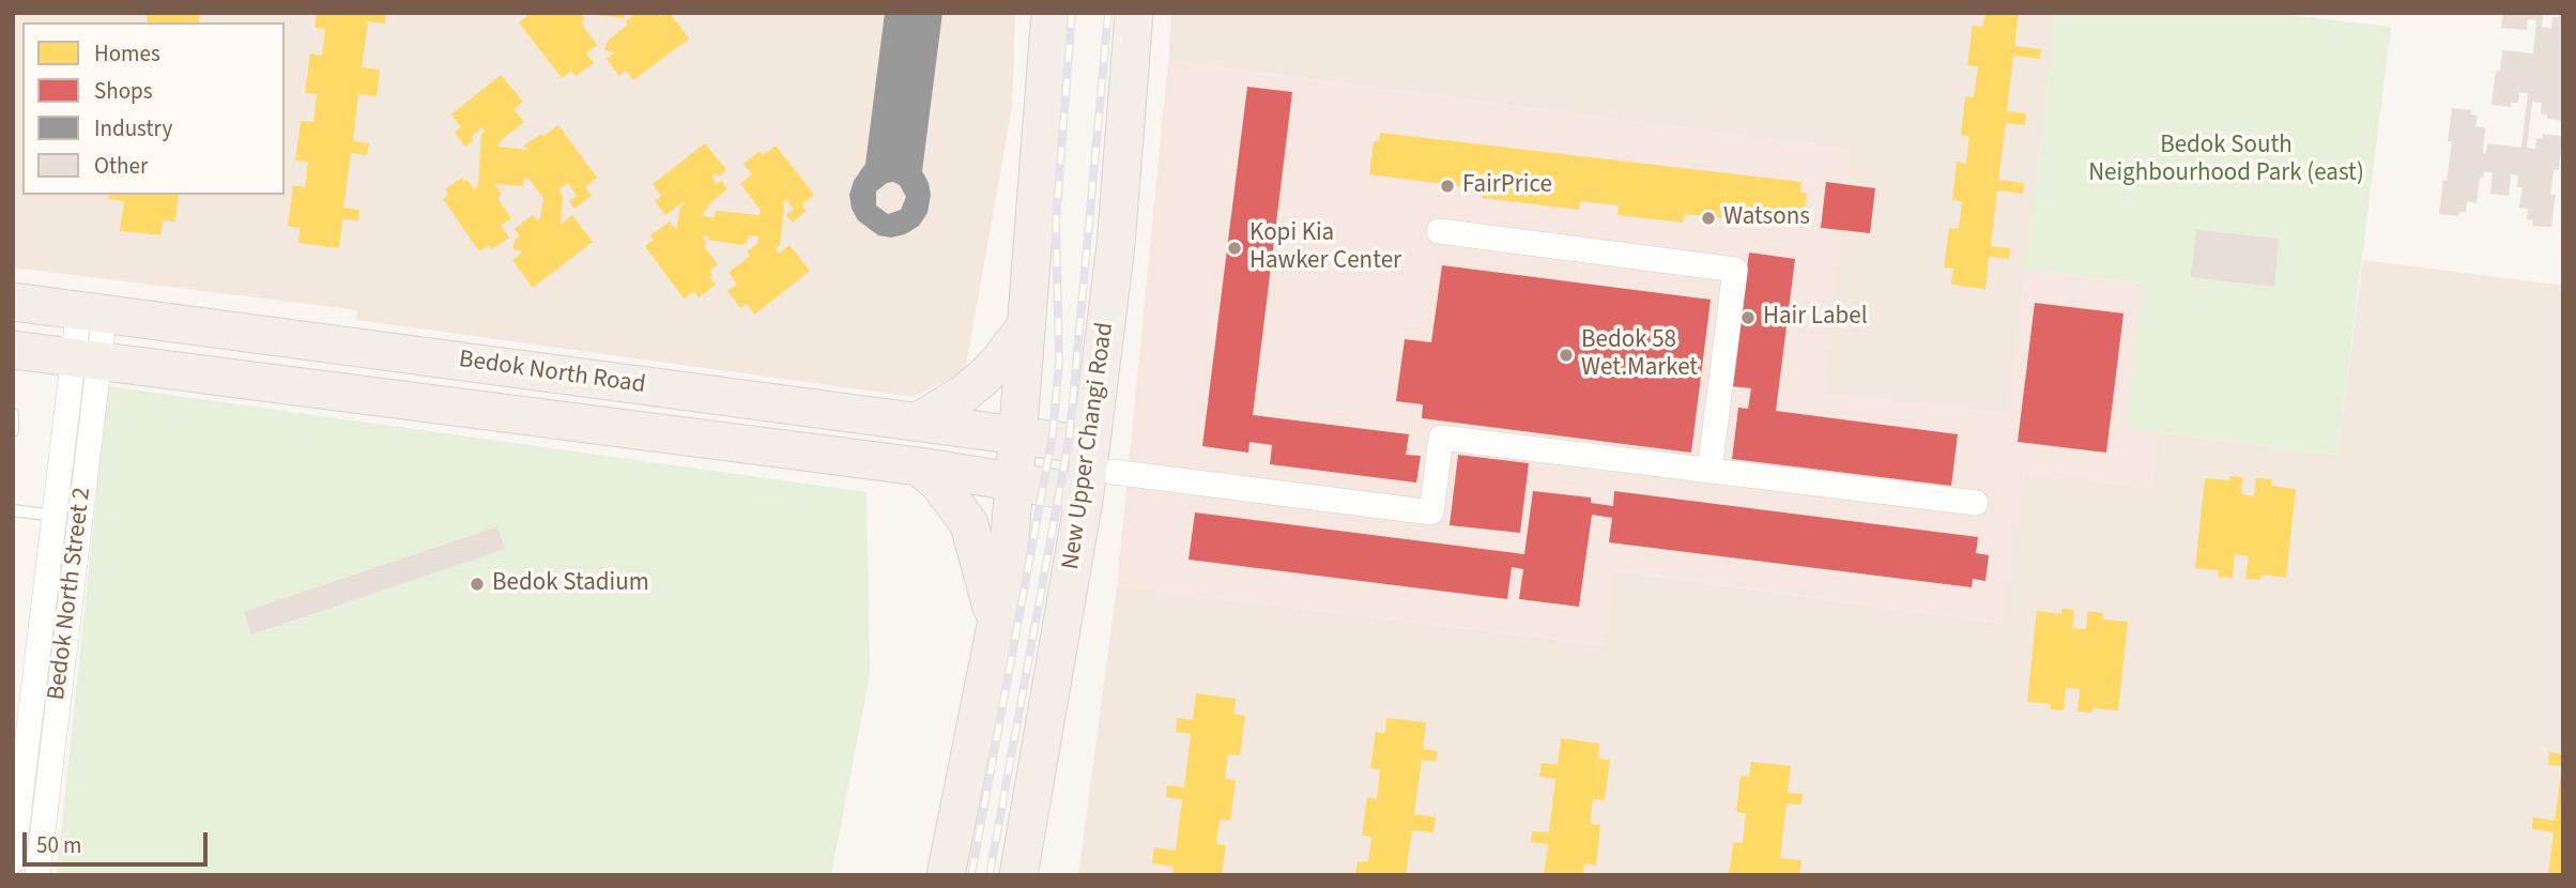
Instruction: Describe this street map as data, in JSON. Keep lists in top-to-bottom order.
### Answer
{
  "streets": {
    "main road": ["Bedok North Road", "New Upper Changi Road"],
    "street": ["Bedok North Street 2"]
  },
  "crossings": [
    ["Bedok North Road", "New Upper Changi Road"],
    ["Bedok North Road", "Bedok North Street 2"]
  ],
  "parks": ["Bedok South Neighbourhood Park (east)"],
  "places": [
    "FairPrice",
    "Watsons",
    "Kopi Kia Hawker Center",
    "Hair Label",
    "Bedok 58 Wet.Market",
    "Bedok Stadium"
  ],
  "legend": [
    "Homes",
    "Shops",
    "Industry",
    "Other"
  ],
  "scale_bar": "50 m"
}
